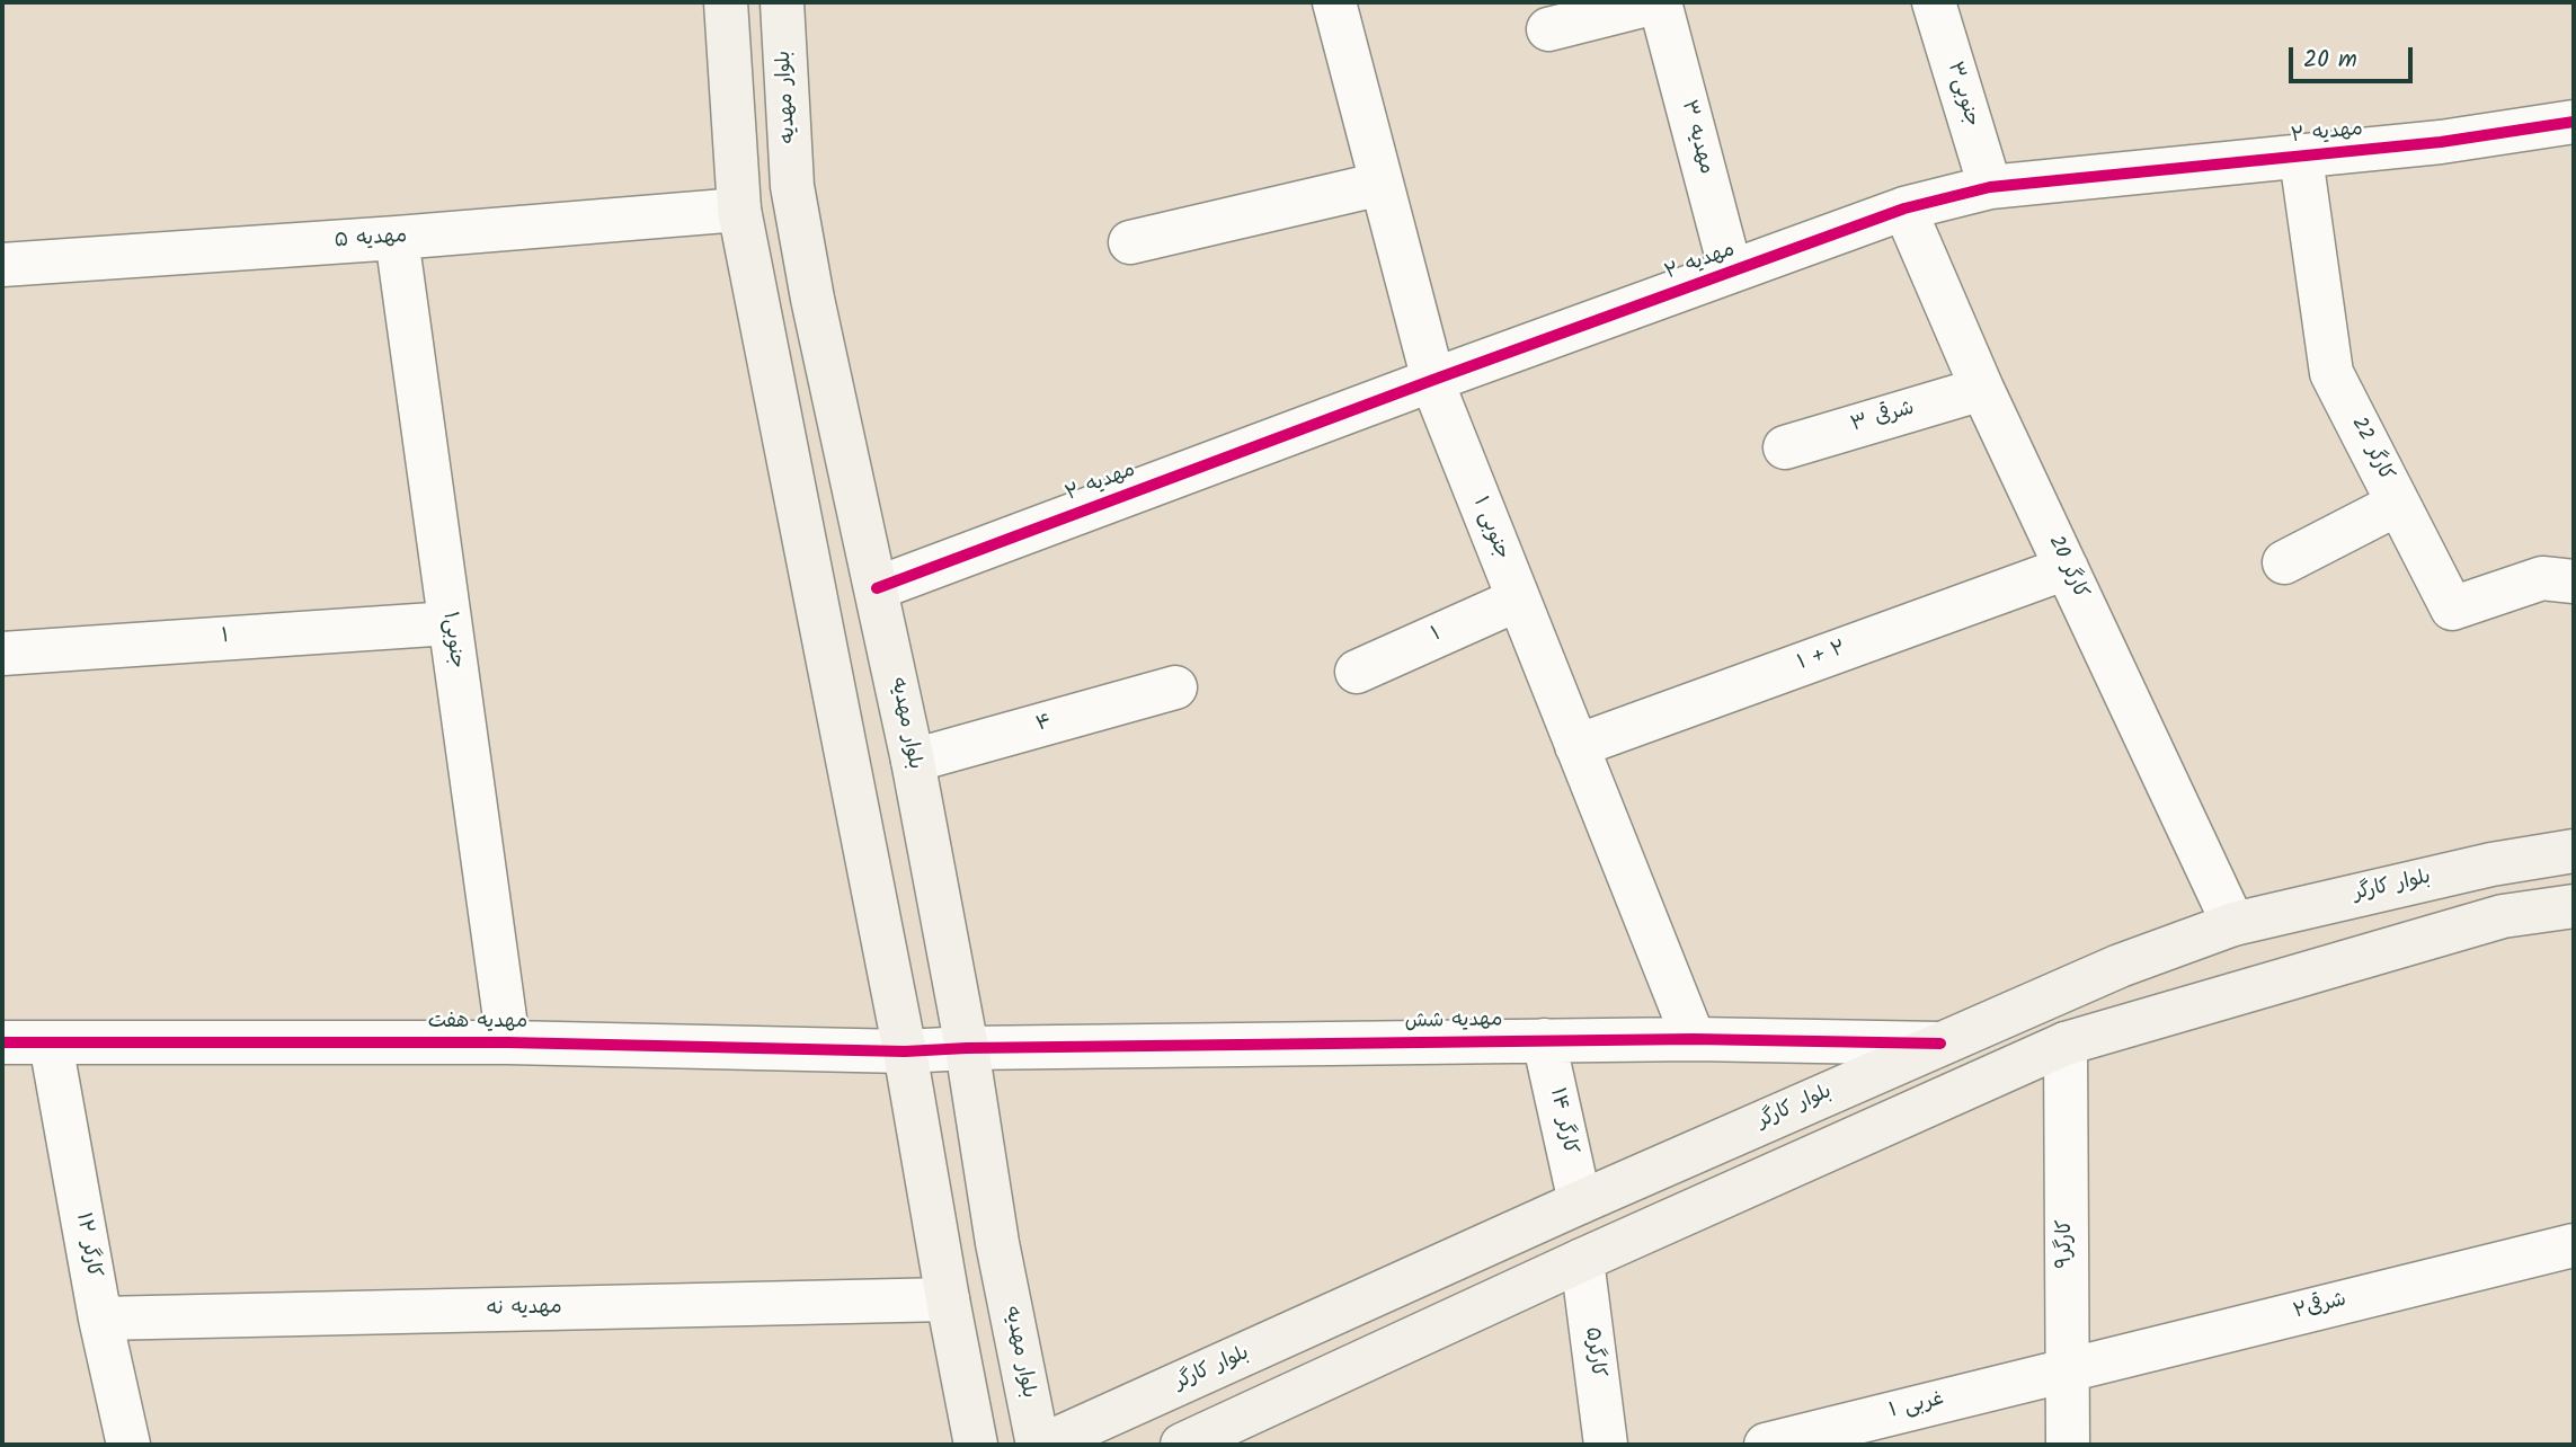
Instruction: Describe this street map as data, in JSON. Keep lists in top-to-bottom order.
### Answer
{
  "streets": {
    "main road": ["بلوار مهدیه", "بلوار کارگر"],
    "street": [
      "جنوبی۳",
      "مهدیه ۲",
      "مهدیه ۳",
      "مهدیه ۵",
      "۳ شرقی",
      "کارگر 22",
      "۱ جنوبی",
      "کارگر 20",
      "۱",
      "جنوبی۱",
      "۱ + ۲",
      "۴",
      "مهدیه شش",
      "مهدیه هفت",
      "کارگر ۱۴",
      "کارگر۹",
      "کارگر ۱۲",
      "شرقی۲",
      "مهدیه نه",
      "کارگر۵",
      "۱ غربی"
    ]
  },
  "crossings": [
    ["جنوبی۳", "مهدیه ۲"],
    ["بلوار مهدیه", "مهدیه ۲"],
    ["بلوار مهدیه", "۴"],
    ["بلوار مهدیه", "مهدیه شش"],
    ["مهدیه ۲", "مهدیه ۳"],
    ["مهدیه ۲", "کارگر 22"],
    ["مهدیه ۲", "۱ جنوبی"],
    ["مهدیه ۲", "کارگر 20"],
    ["مهدیه ۵", "جنوبی۱"],
    ["۳ شرقی", "کارگر 20"],
    ["۱ جنوبی", "۱"],
    ["۱ جنوبی", "۱ + ۲"],
    ["۱ جنوبی", "مهدیه شش"],
    ["کارگر 20", "۱ + ۲"],
    ["کارگر 20", "بلوار کارگر"],
    ["۱", "جنوبی۱"],
    ["جنوبی۱", "مهدیه هفت"],
    ["بلوار کارگر", "مهدیه شش"],
    ["بلوار کارگر", "کارگر ۱۴"],
    ["مهدیه شش", "مهدیه هفت"],
    ["مهدیه شش", "کارگر ۱۴"],
    ["مهدیه هفت", "کارگر ۱۲"],
    ["کارگر۹", "شرقی۲"],
    ["کارگر۹", "۱ غربی"],
    ["کارگر ۱۲", "مهدیه نه"],
    ["شرقی۲", "۱ غربی"]
  ],
  "scale_bar": "20 m"
}
